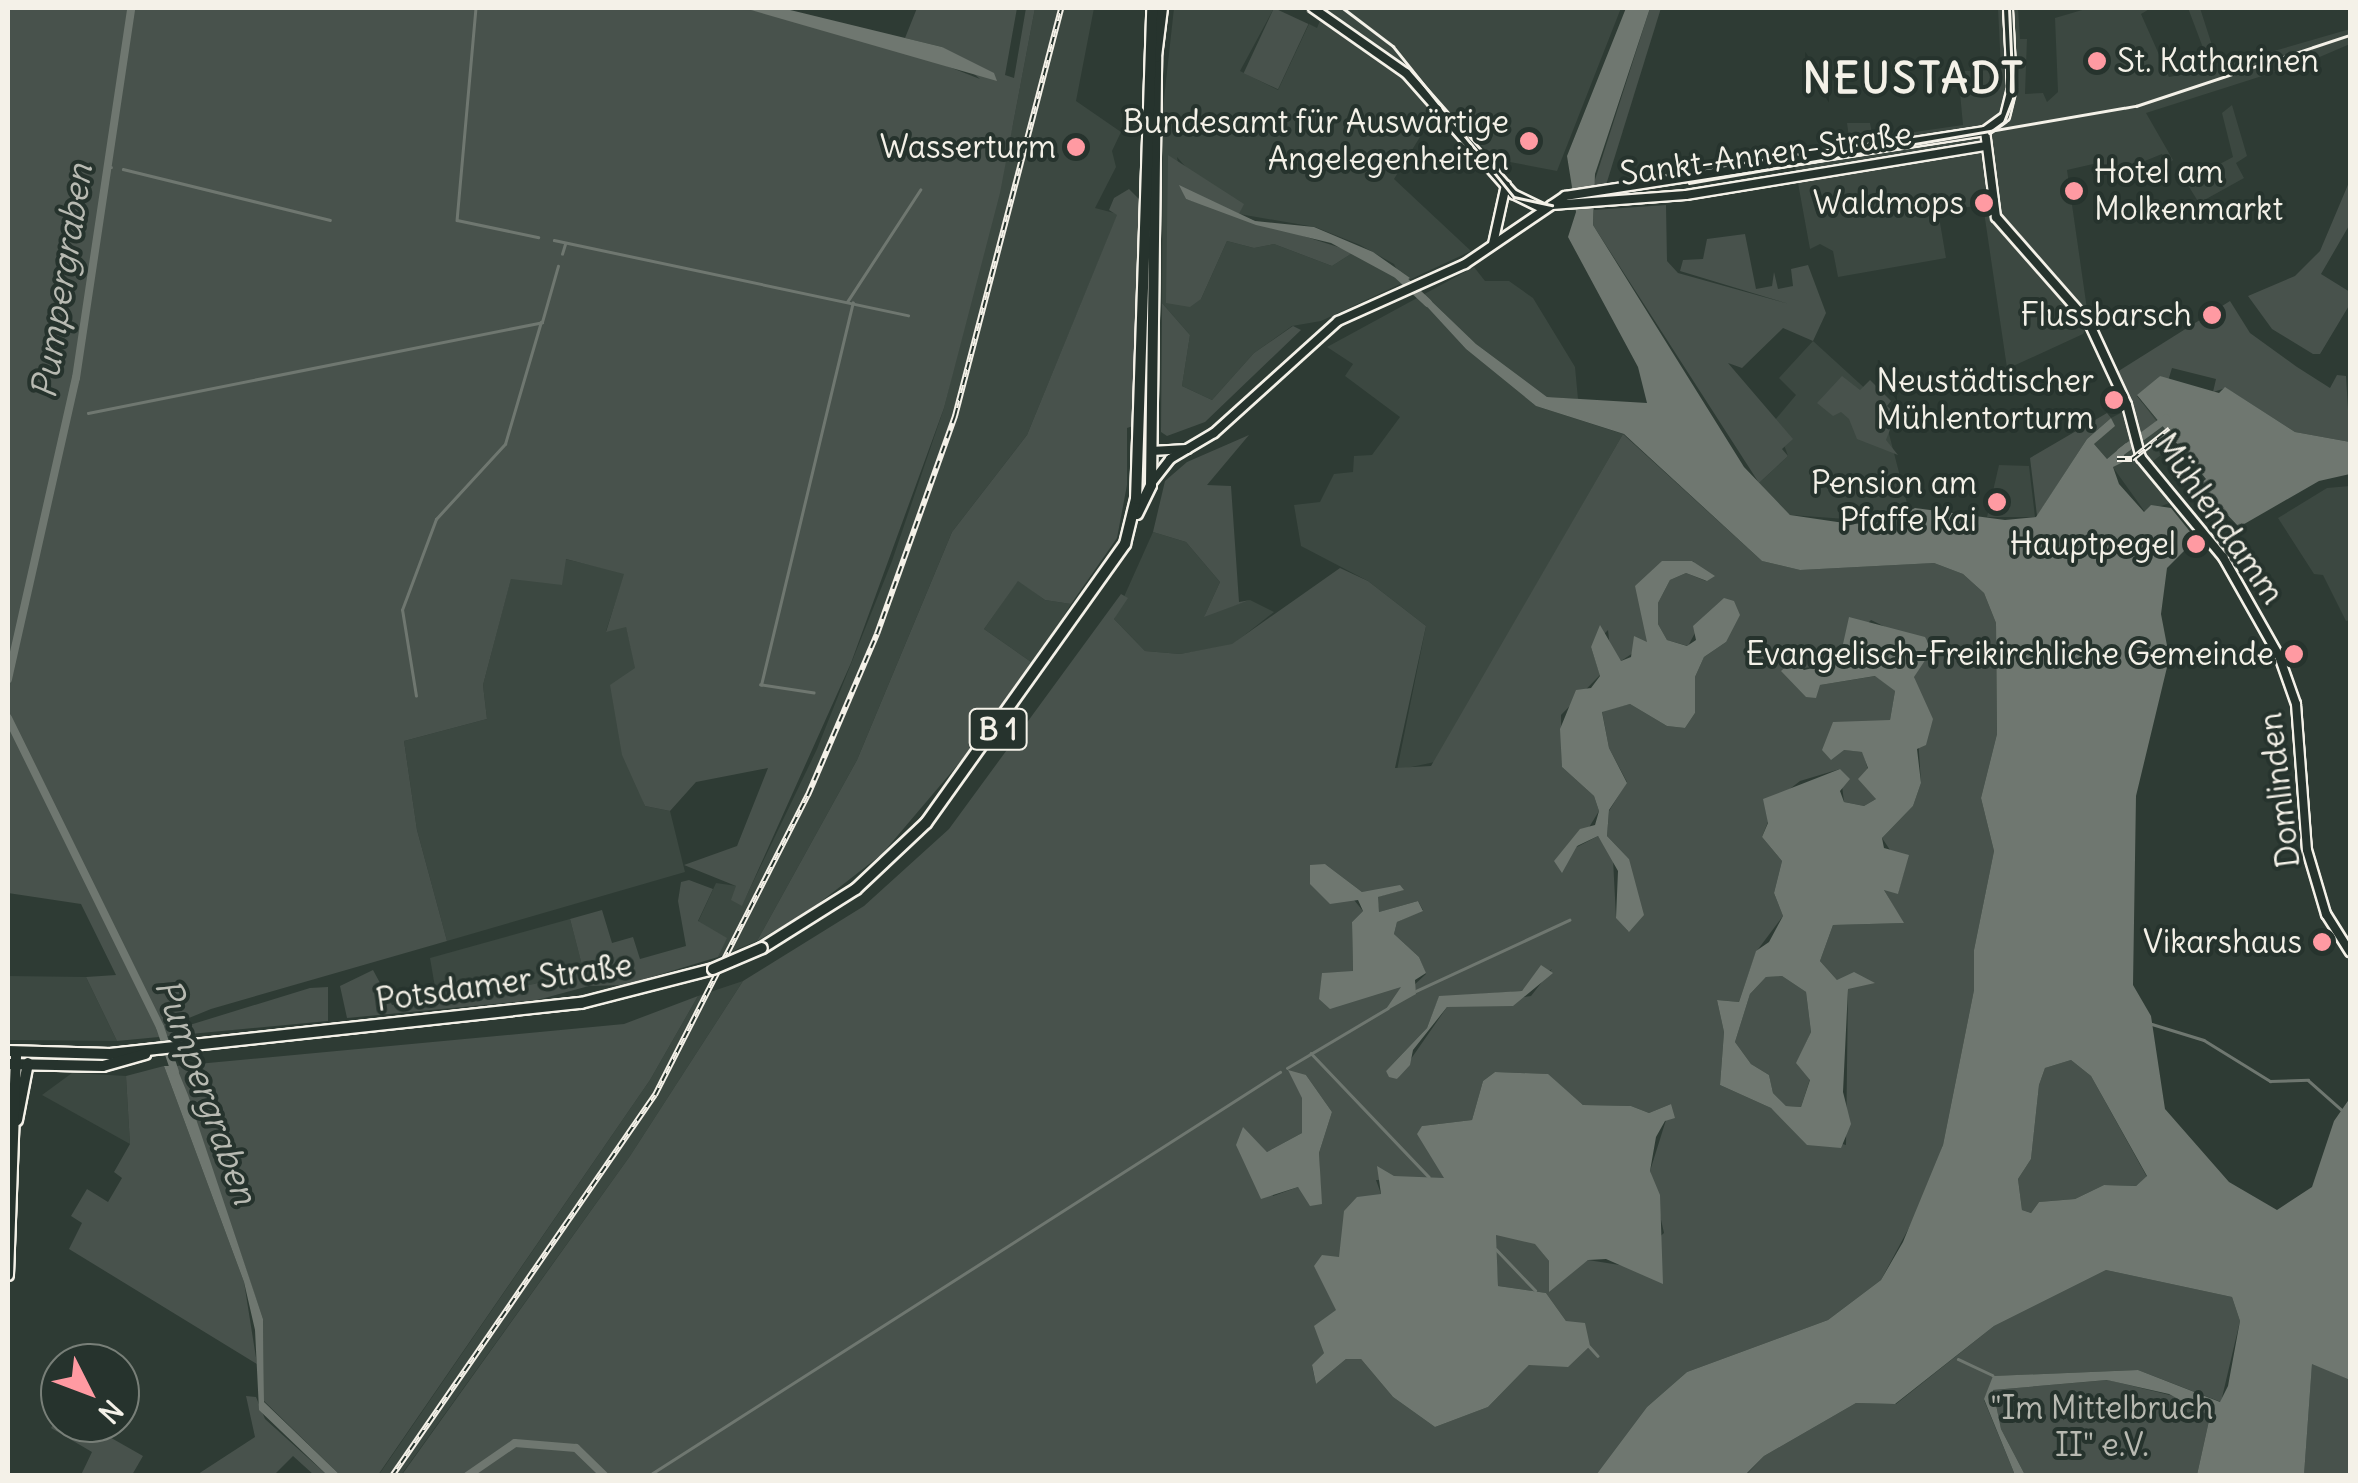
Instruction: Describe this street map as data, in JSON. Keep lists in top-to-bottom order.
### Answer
{
  "streets": {
    "main road": ["B 1", "Potsdamer Straße"],
    "street": ["Sankt-Annen-Straße", "Mühlendamm", "Domlinden"]
  },
  "crossings": [
    ["Sankt-Annen-Straße", "Mühlendamm"],
    ["Mühlendamm", "Domlinden"],
    ["B 1", "Potsdamer Straße"]
  ],
  "districts": ["NEUSTADT"],
  "water": ["Pumpergraben"],
  "parks": ["\"Im Mittelbruch II\" e.V."],
  "places": [
    "St. Katharinen",
    "Bundesamt für Auswärtige Angelegenheiten",
    "Wasserturm",
    "Hotel am Molkenmarkt",
    "Waldmops",
    "Flussbarsch",
    "Neustädtischer Mühlentorturm",
    "Pension am Pfaffe Kai",
    "Hauptpegel",
    "Evangelisch-Freikirchliche Gemeinde",
    "Vikarshaus"
  ],
  "north": "bottom right"
}
